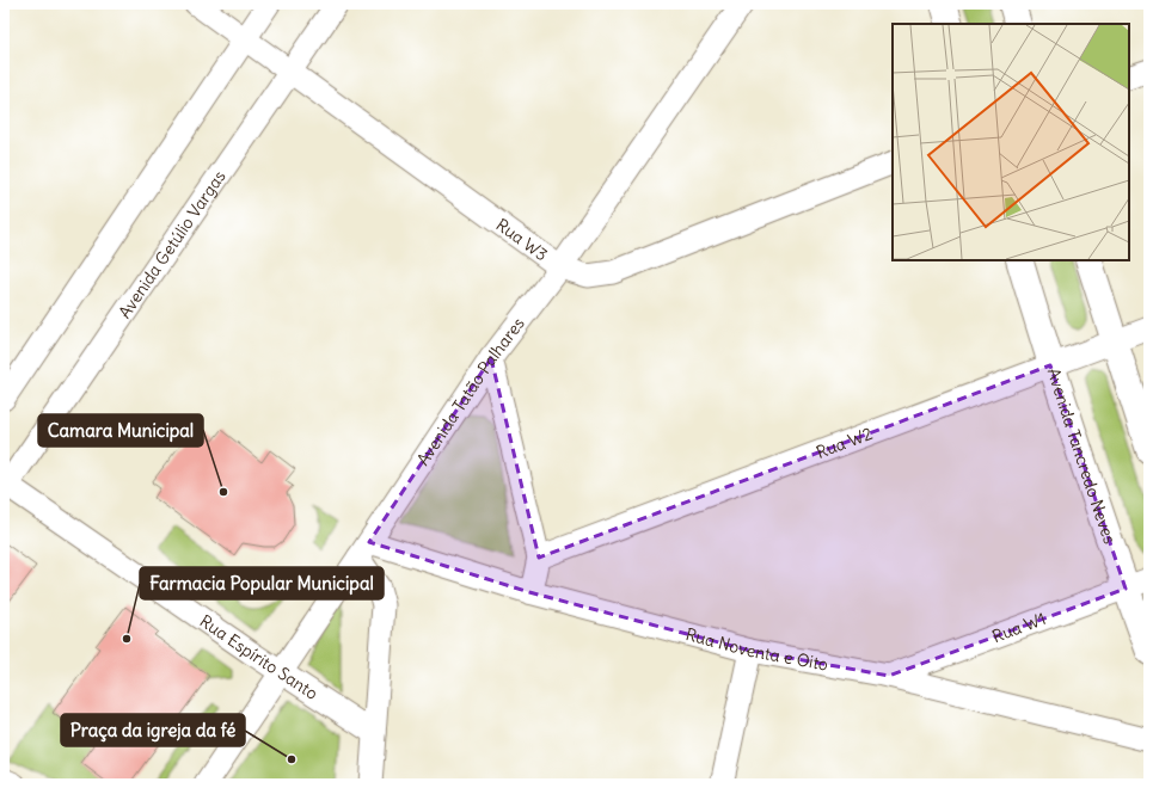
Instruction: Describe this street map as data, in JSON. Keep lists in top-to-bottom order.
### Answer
{
  "streets": {
    "street": [
      "Rua W3",
      "Avenida Getúlio Vargas",
      "Avenida Tatão Palhares",
      "Rua W2",
      "Avenida Tancredo Neves",
      "Rua W1",
      "Rua Noventa e Oito",
      "Rua Espírito Santo"
    ]
  },
  "crossings": [
    ["Rua W3", "Avenida Getúlio Vargas"],
    ["Rua W3", "Avenida Tatão Palhares"],
    ["Avenida Getúlio Vargas", "Rua Espírito Santo"],
    ["Avenida Tatão Palhares", "Rua Noventa e Oito"],
    ["Avenida Tatão Palhares", "Rua Espírito Santo"],
    ["Rua W2", "Avenida Tancredo Neves"],
    ["Avenida Tancredo Neves", "Rua W1"],
    ["Rua W1", "Rua Noventa e Oito"]
  ],
  "places": ["Camara Municipal", "Farmacia Popular Municipal", "Praça da igreja da fé"]
}
